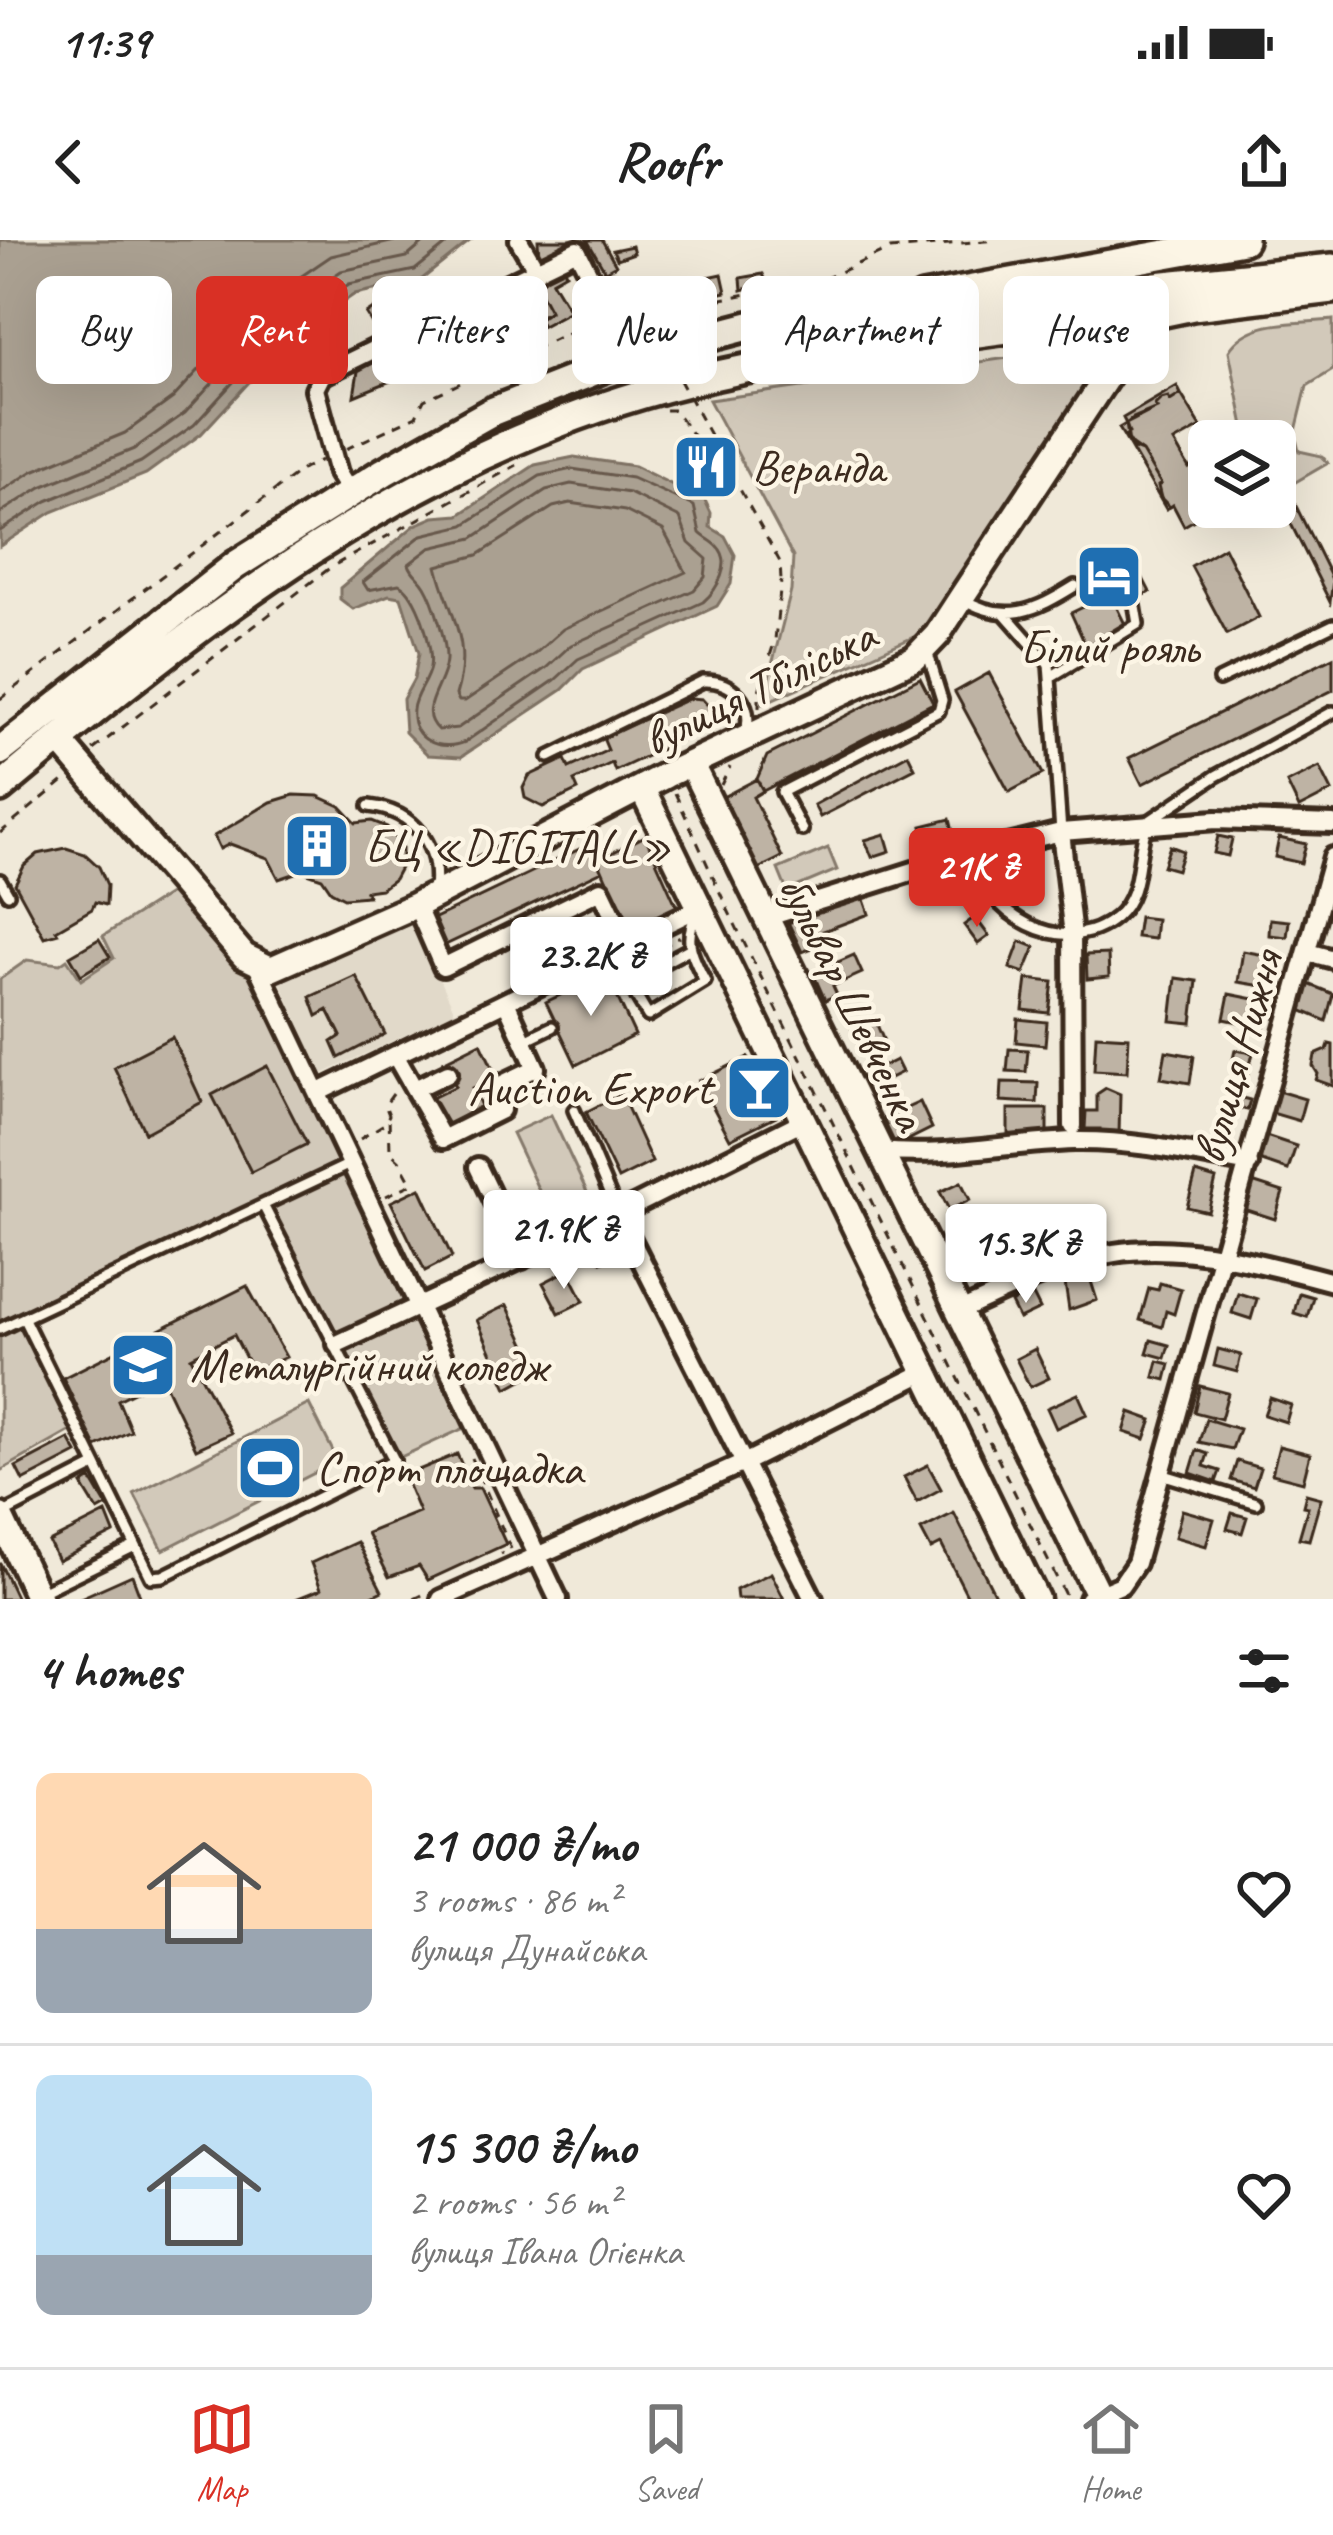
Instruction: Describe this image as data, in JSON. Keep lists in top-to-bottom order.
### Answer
{
  "streets": {
    "street": ["вулиця Тбіліська", "бульвар Шевченка", "вулиця Нижня"]
  },
  "crossings": [
    ["вулиця Тбіліська", "бульвар Шевченка"],
    ["бульвар Шевченка", "вулиця Нижня"]
  ],
  "places": {
    "restaurant": ["Веранда"],
    "hotel": ["Білий рояль"],
    "building": ["БЦ «DIGITALL»"],
    "bar": ["Auction Export"],
    "school or university": ["Металургійний коледж"],
    "sports": ["Спорт площадка"]
  },
  "page": {
    "status": "11:39",
    "header": "Roofr",
    "chip": [
      "Buy",
      "Rent",
      "Filters",
      "New",
      "Apartment",
      "House"
    ],
    "price": [
      "21K ₴",
      "23.2K ₴",
      "21.9K ₴",
      "15.3K ₴"
    ],
    "heading": "4 homes",
    "list": [
      {
        "name": "21 000 ₴/mo",
        "note": "3 rooms · 86 m² · вулиця Дунайська"
      },
      {
        "name": "15 300 ₴/mo",
        "note": "2 rooms · 56 m² · вулиця Івана Огієнка"
      }
    ],
    "tabs": ["Map", "Saved", "Home"]
  }
}
